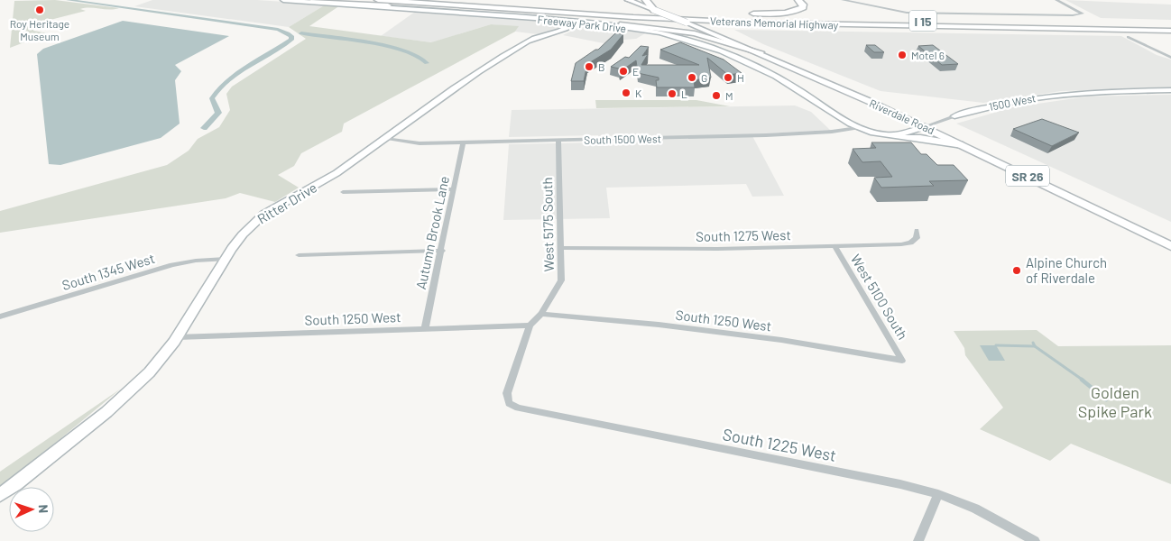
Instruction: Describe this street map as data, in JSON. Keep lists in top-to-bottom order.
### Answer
{
  "streets": {
    "highway": ["I 15", "Veterans Memorial Highway"],
    "main road": ["Riverdale Road", "SR 26"],
    "street": [
      "Freeway Park Drive",
      "1500 West",
      "South 1500 West",
      "Ritter Drive",
      "West 5175 South",
      "Autumn Brook Lane",
      "South 1275 West",
      "South 1345 West",
      "West 5100 South",
      "South 1250 West",
      "South 1225 West"
    ]
  },
  "crossings": [
    ["Freeway Park Drive", "1500 West"],
    ["Freeway Park Drive", "South 1500 West"],
    ["Freeway Park Drive", "Ritter Drive"],
    ["1500 West", "Riverdale Road"],
    ["1500 West", "South 1500 West"],
    ["South 1500 West", "Ritter Drive"],
    ["South 1500 West", "West 5175 South"],
    ["South 1500 West", "Autumn Brook Lane"],
    ["Ritter Drive", "South 1345 West"],
    ["Ritter Drive", "South 1250 West"],
    ["West 5175 South", "South 1275 West"],
    ["West 5175 South", "South 1250 West"],
    ["West 5175 South", "South 1225 West"],
    ["Autumn Brook Lane", "South 1250 West"],
    ["South 1275 West", "West 5100 South"],
    ["West 5100 South", "South 1250 West"]
  ],
  "parks": ["Golden Spike Park"],
  "places": [
    "Roy Heritage Museum",
    "Motel 6",
    "B",
    "E",
    "G",
    "H",
    "K",
    "L",
    "M",
    "Alpine Church of Riverdale"
  ],
  "north": "right"
}
